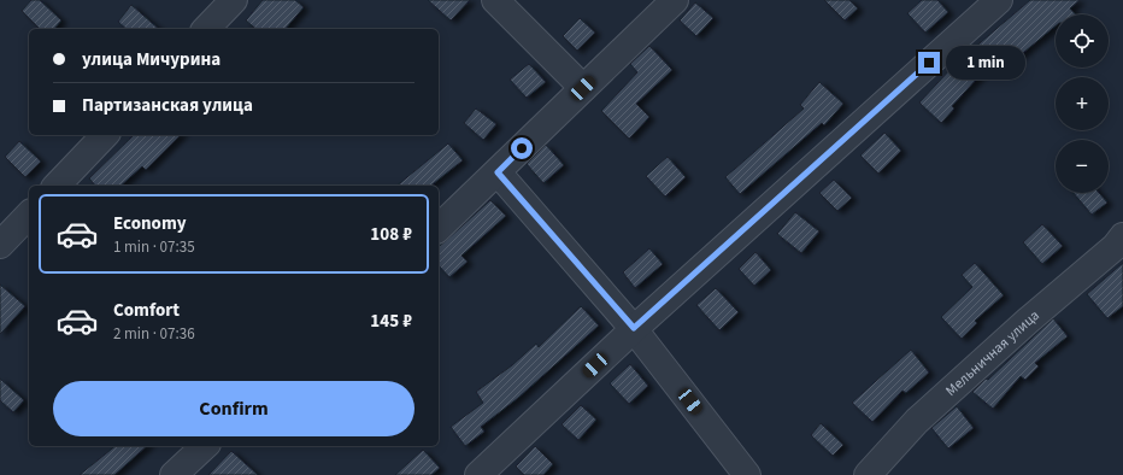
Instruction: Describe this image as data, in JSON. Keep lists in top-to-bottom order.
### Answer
{
  "streets": {
    "street": ["Мельничная улица"]
  },
  "page": {
    "map_buttons": ["+", "−"],
    "banner": ["улица Мичурина", "Партизанская улица"],
    "bubble": "1 min",
    "list": [
      {
        "name": "Economy",
        "note": "1 min · 07:35",
        "value": "108 ₽"
      },
      {
        "name": "Comfort",
        "note": "2 min · 07:36",
        "value": "145 ₽"
      }
    ],
    "buttons": "Confirm"
  }
}
